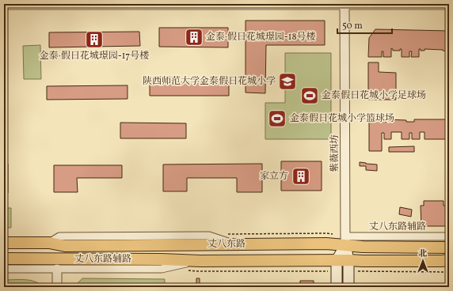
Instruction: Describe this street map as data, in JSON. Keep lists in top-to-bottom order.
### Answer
{
  "streets": {
    "main road": ["丈八东路"],
    "street": ["紫薇西坊", "丈八东路辅路"]
  },
  "crossings": [
    ["紫薇西坊", "丈八东路辅路"],
    ["紫薇西坊", "丈八东路"],
    ["丈八东路辅路", "丈八东路"]
  ],
  "places": {
    "building": ["金泰·假日花城璟园-18号楼", "金泰·假日花城璟园-17号楼", "家立方"],
    "school or university": ["陕西师范大学金泰假日花城小学"],
    "sports": ["金泰假日花城小学足球场", "金泰假日花城小学篮球场"]
  },
  "scale_bar": "50 m",
  "north": "top"
}
